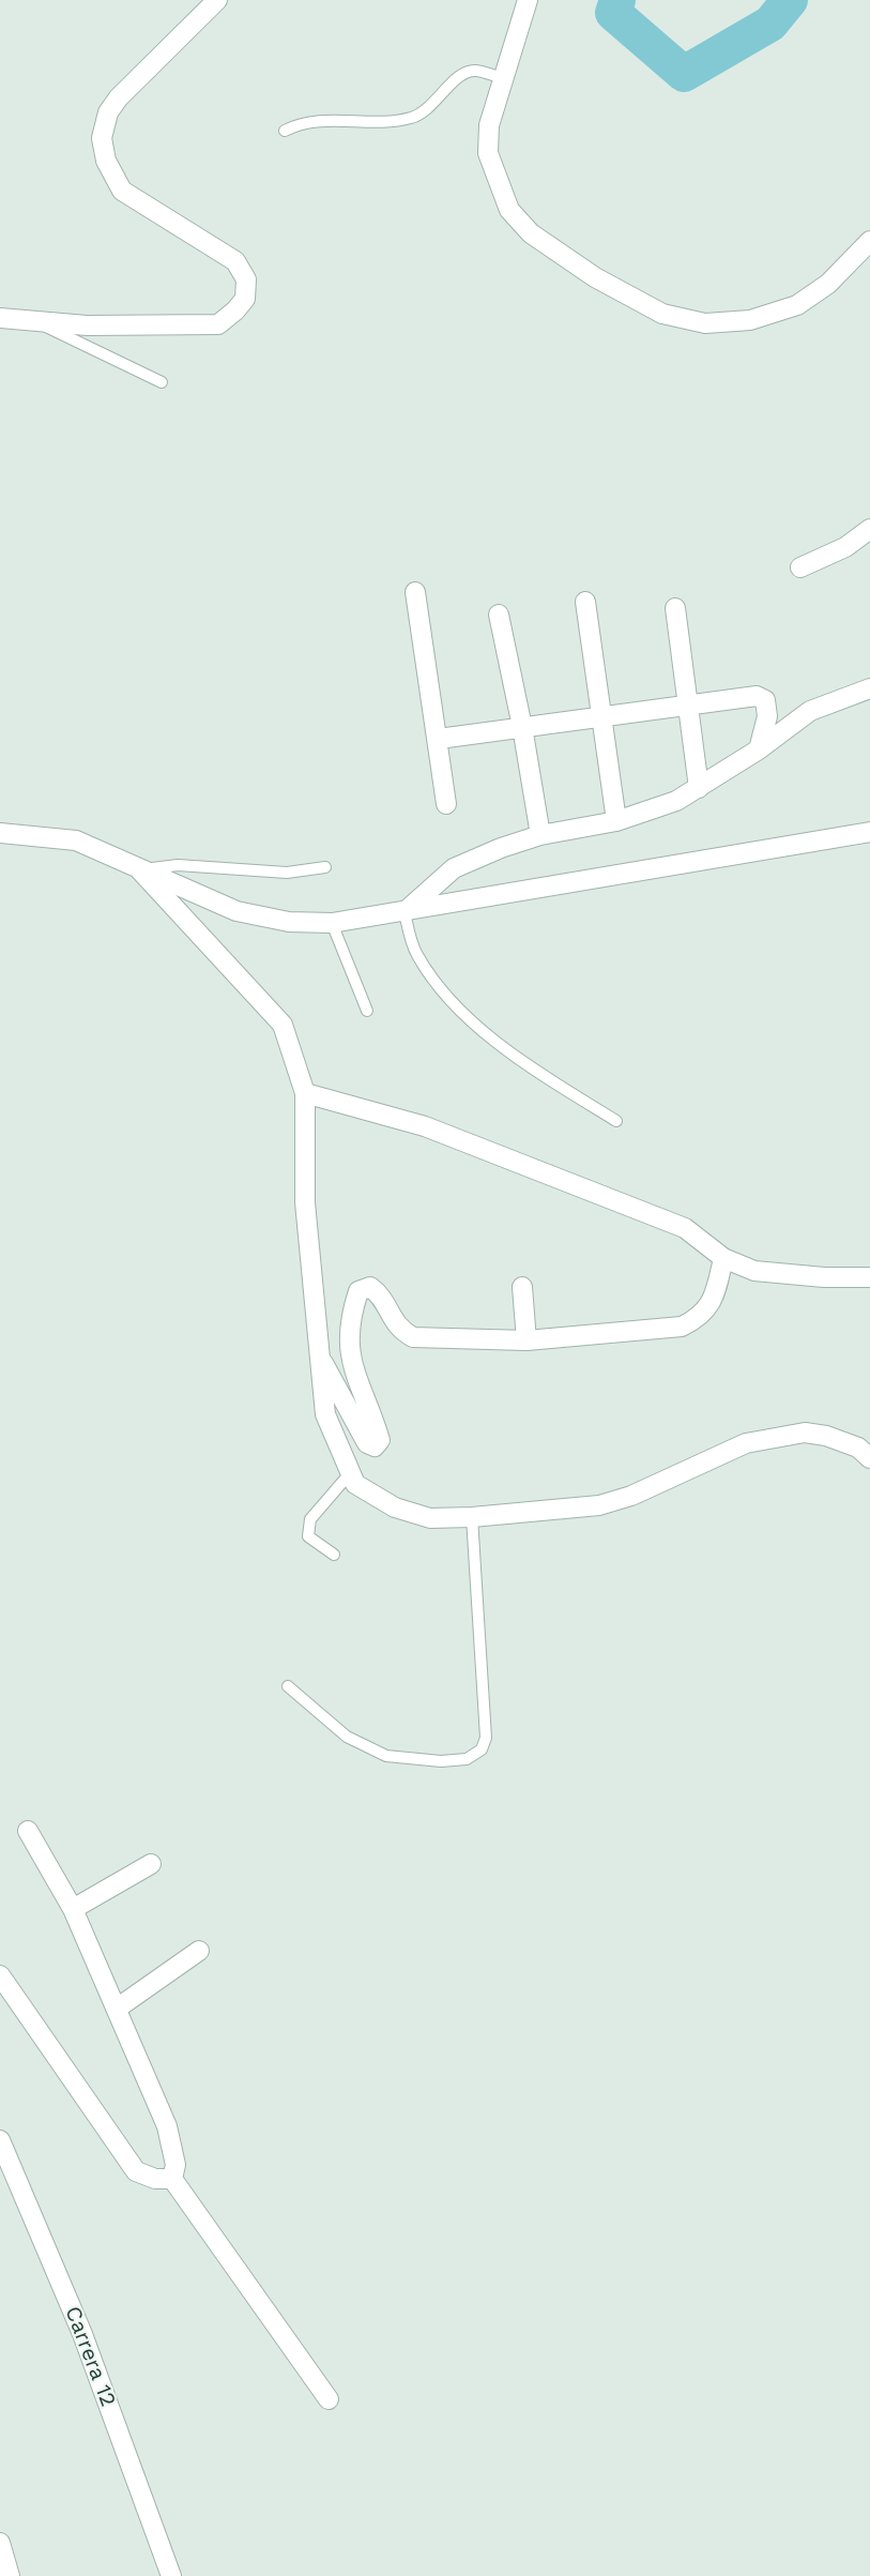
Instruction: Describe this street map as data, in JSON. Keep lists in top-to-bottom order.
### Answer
{
  "streets": {
    "street": ["Carrera 12"]
  }
}
